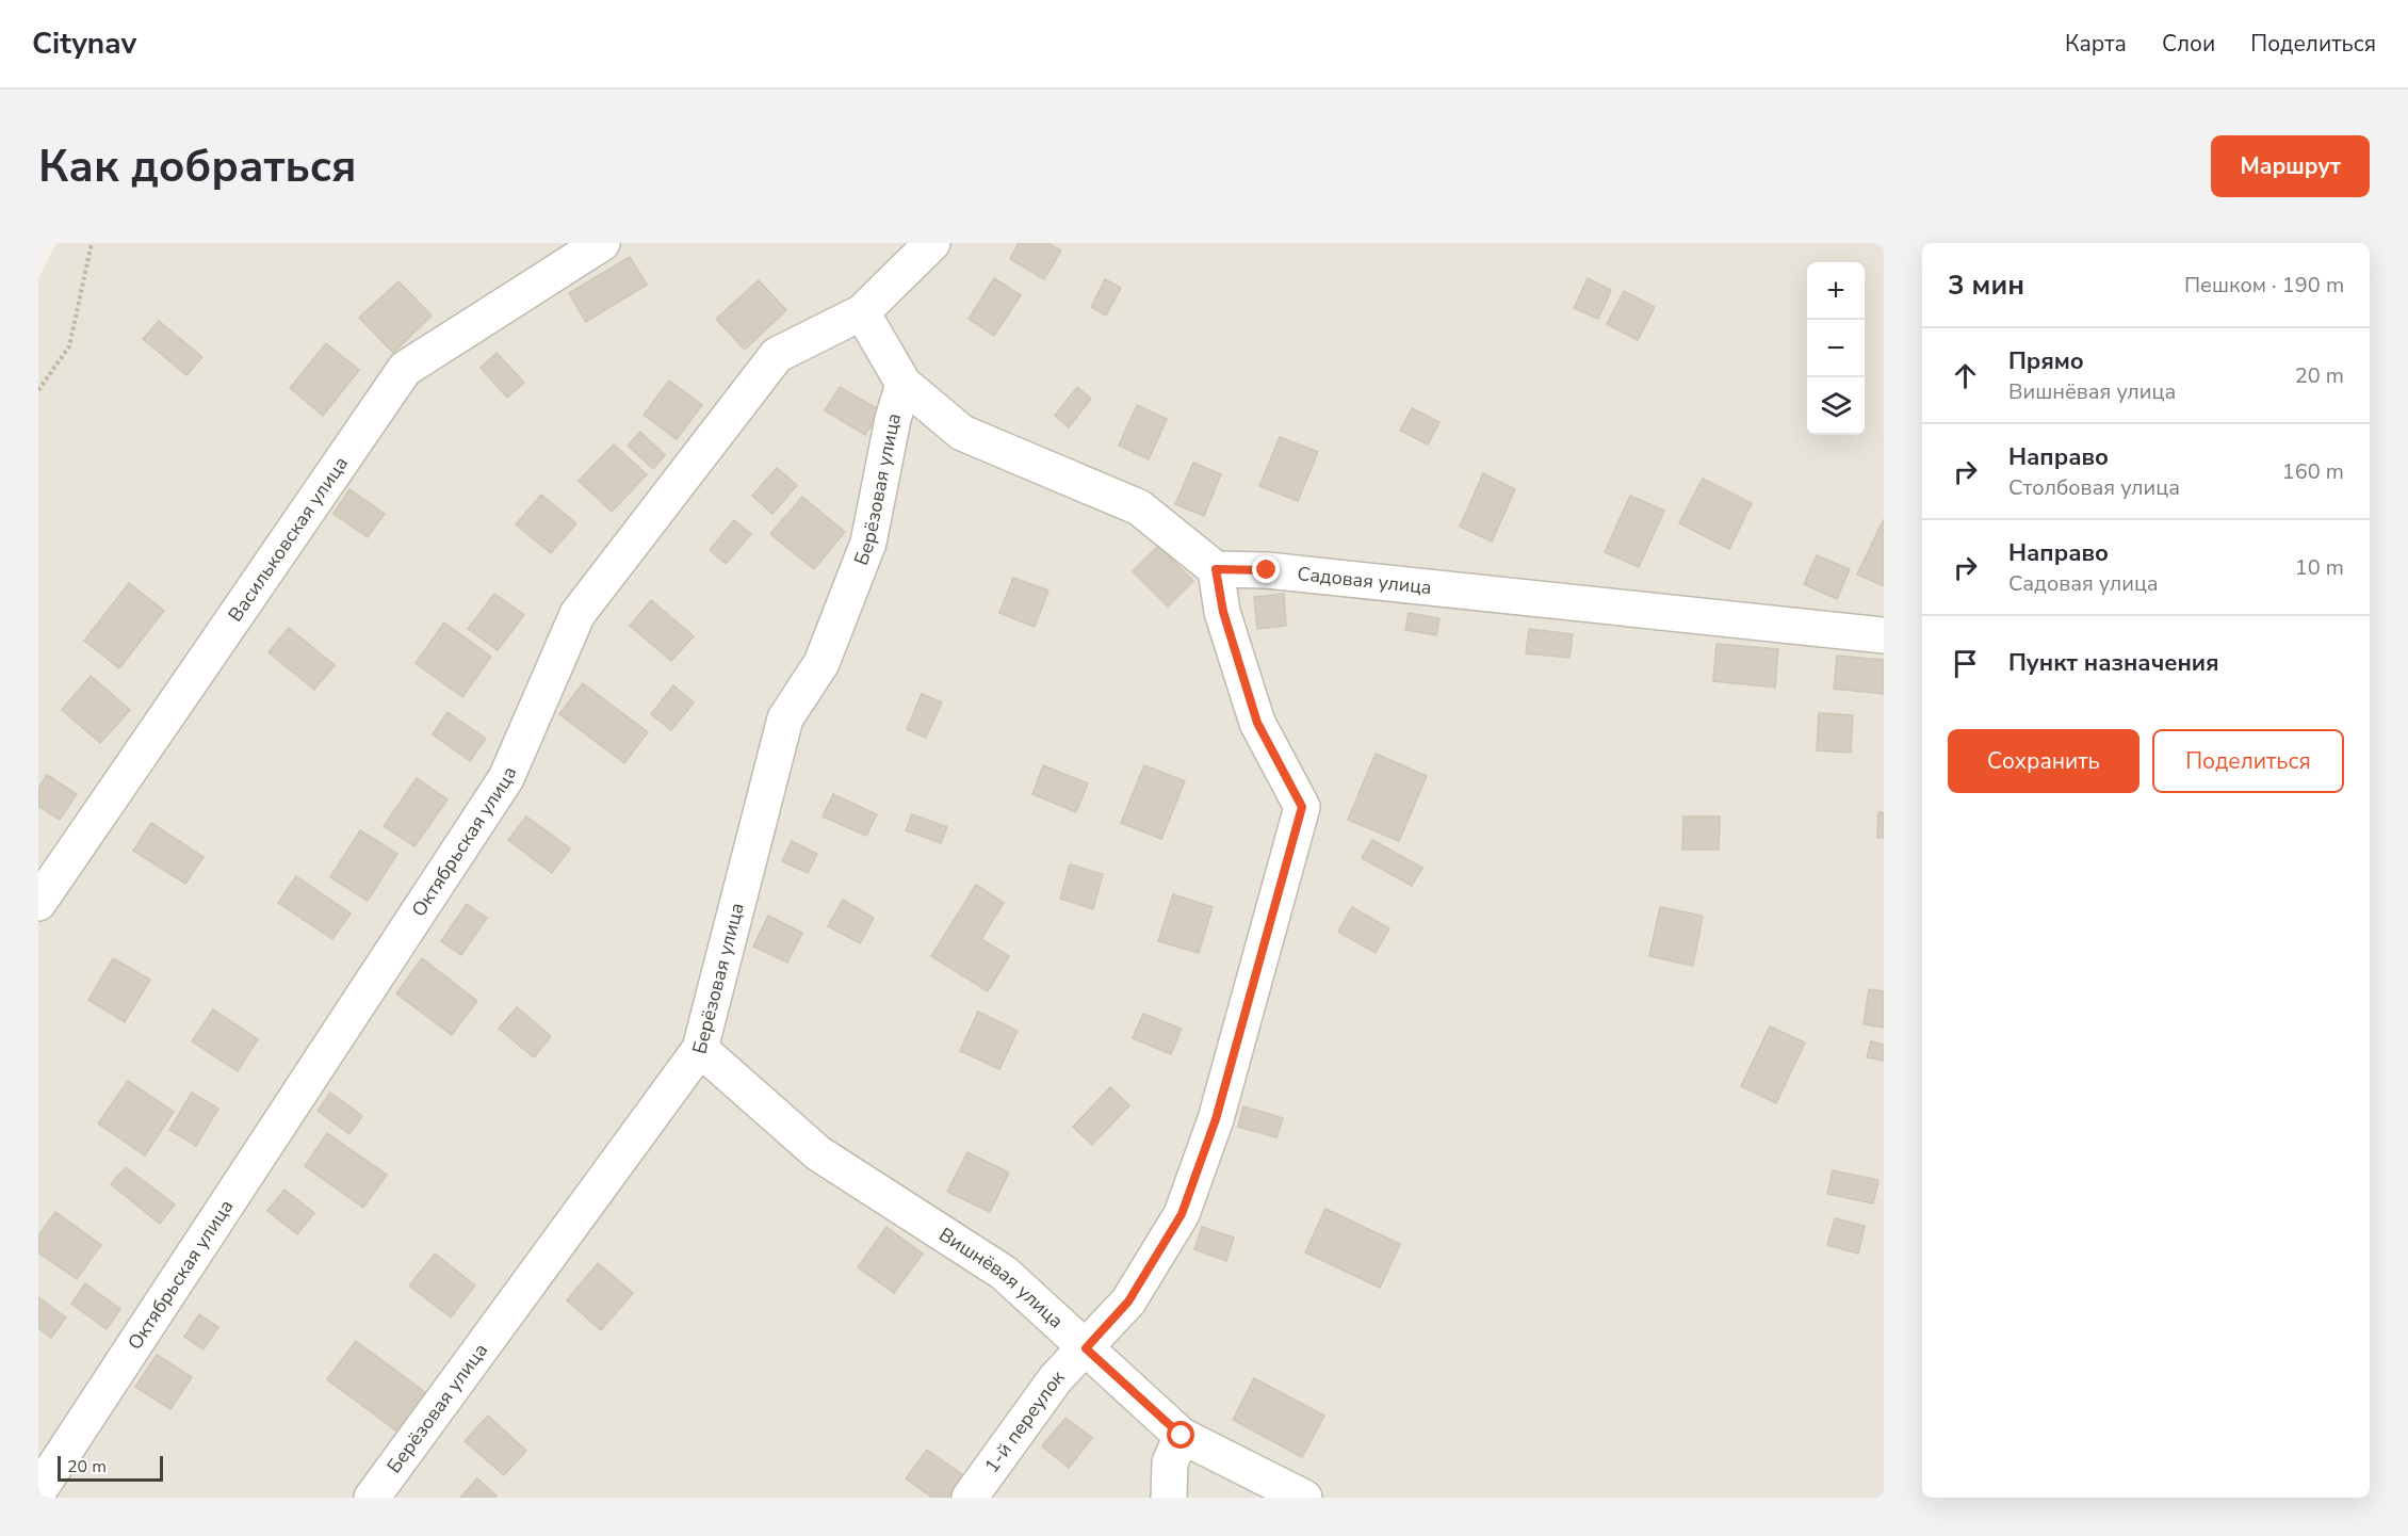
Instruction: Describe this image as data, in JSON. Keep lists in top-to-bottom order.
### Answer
{
  "streets": {
    "street": [
      "Берёзовая улица",
      "Васильковская улица",
      "Садовая улица",
      "Октябрьская улица",
      "Вишнёвая улица",
      "1-й переулок"
    ]
  },
  "crossings": [
    ["Берёзовая улица", "Вишнёвая улица"],
    ["Садовая улица", "1-й переулок"],
    ["Вишнёвая улица", "1-й переулок"]
  ],
  "scale_bar": "20 m",
  "page": {
    "header": "Citynav",
    "nav": ["Карта", "Слои", "Поделиться"],
    "buttons": [
      "Маршрут",
      ["Сохранить", "Поделиться"]
    ],
    "title": "Как добраться",
    "heading": ["3 мин", "Пешком · 190 m"],
    "map_buttons": ["+", "−"],
    "list": [
      ["Прямо", "Вишнёвая улица", "20 m"],
      ["Направо", "Столбовая улица", "160 m"],
      ["Направо", "Садовая улица", "10 m"],
      "Пункт назначения"
    ],
    "scale": "20 m"
  }
}
